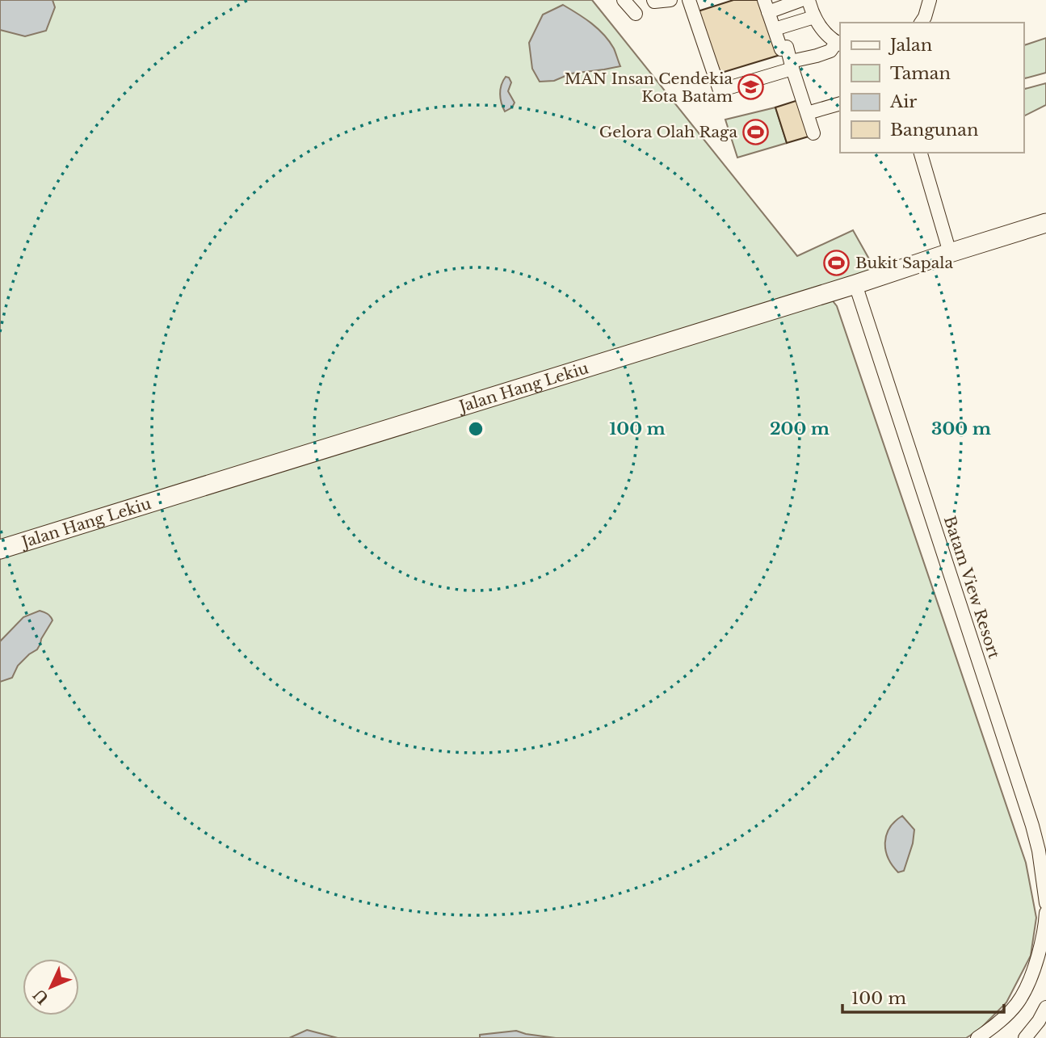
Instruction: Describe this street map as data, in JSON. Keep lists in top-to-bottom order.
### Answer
{
  "streets": {
    "highway": ["Jalan Hang Lekiu"],
    "street": ["Batam View Resort"]
  },
  "crossings": [
    ["Jalan Hang Lekiu", "Batam View Resort"]
  ],
  "places": {
    "school or university": ["MAN Insan Cendekia Kota Batam"],
    "sports": ["Gelora Olah Raga", "Bukit Sapala"]
  },
  "legend": [
    "Jalan",
    "Taman",
    "Air",
    "Bangunan"
  ],
  "scale_bar": "100 m",
  "north": "bottom left",
  "rings": ["100 m", "200 m", "300 m"]
}
